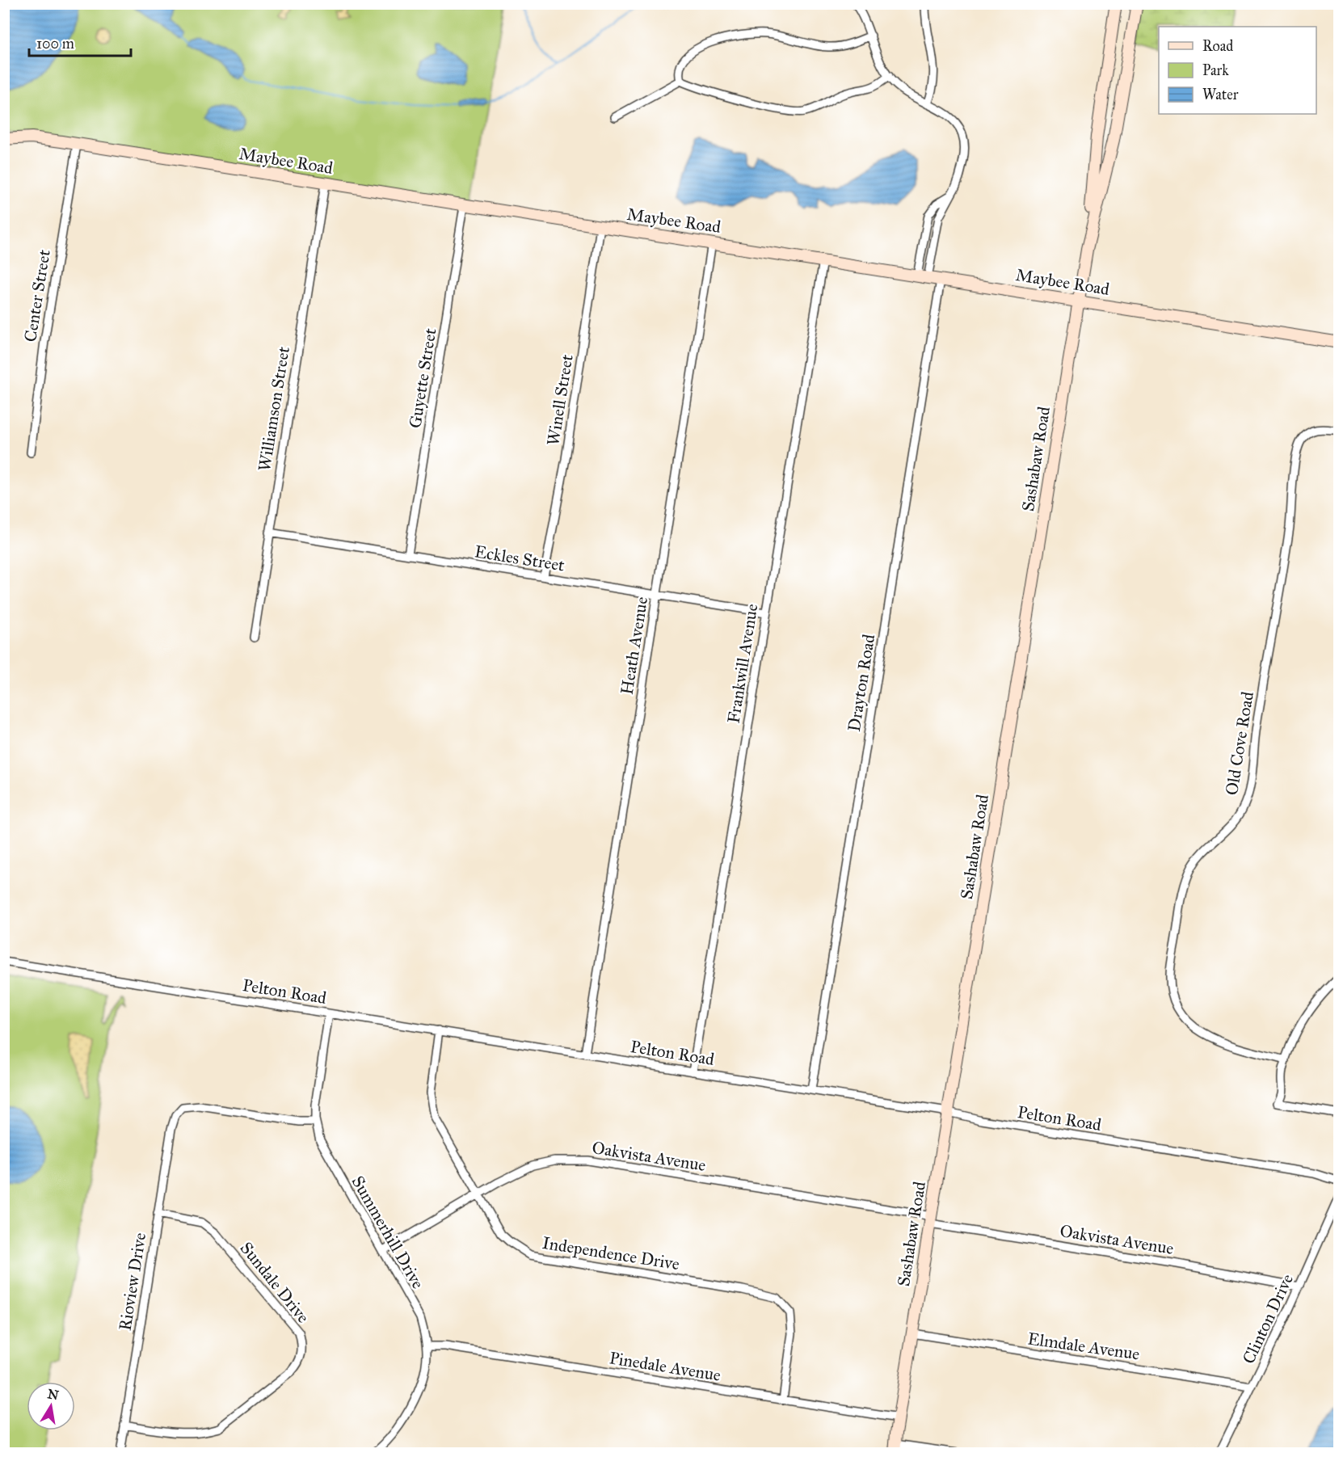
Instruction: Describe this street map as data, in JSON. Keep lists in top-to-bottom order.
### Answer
{
  "streets": {
    "main road": ["Maybee Road", "Sashabaw Road"],
    "street": [
      "Center Street",
      "Guyette Street",
      "Winell Street",
      "Williamson Street",
      "Eckles Street",
      "Heath Avenue",
      "Frankwill Avenue",
      "Drayton Road",
      "Old Cove Road",
      "Pelton Road",
      "Oakvista Avenue",
      "Summerhill Drive",
      "Independence Drive",
      "Rioview Drive",
      "Sundale Drive",
      "Clinton Drive",
      "Elmdale Avenue",
      "Pinedale Avenue"
    ]
  },
  "crossings": [
    ["Maybee Road", "Center Street"],
    ["Maybee Road", "Guyette Street"],
    ["Maybee Road", "Winell Street"],
    ["Maybee Road", "Williamson Street"],
    ["Maybee Road", "Sashabaw Road"],
    ["Maybee Road", "Heath Avenue"],
    ["Maybee Road", "Frankwill Avenue"],
    ["Maybee Road", "Drayton Road"],
    ["Guyette Street", "Eckles Street"],
    ["Winell Street", "Eckles Street"],
    ["Williamson Street", "Eckles Street"],
    ["Sashabaw Road", "Pelton Road"],
    ["Sashabaw Road", "Oakvista Avenue"],
    ["Sashabaw Road", "Elmdale Avenue"],
    ["Sashabaw Road", "Pinedale Avenue"],
    ["Eckles Street", "Heath Avenue"],
    ["Eckles Street", "Frankwill Avenue"],
    ["Heath Avenue", "Pelton Road"],
    ["Frankwill Avenue", "Pelton Road"],
    ["Drayton Road", "Pelton Road"],
    ["Pelton Road", "Summerhill Drive"],
    ["Pelton Road", "Independence Drive"],
    ["Oakvista Avenue", "Summerhill Drive"],
    ["Oakvista Avenue", "Independence Drive"],
    ["Oakvista Avenue", "Clinton Drive"],
    ["Summerhill Drive", "Rioview Drive"],
    ["Summerhill Drive", "Pinedale Avenue"],
    ["Independence Drive", "Pinedale Avenue"],
    ["Rioview Drive", "Sundale Drive"],
    ["Clinton Drive", "Elmdale Avenue"]
  ],
  "legend": ["Road", "Park", "Water"],
  "scale_bar": "100 m",
  "north": "top"
}
